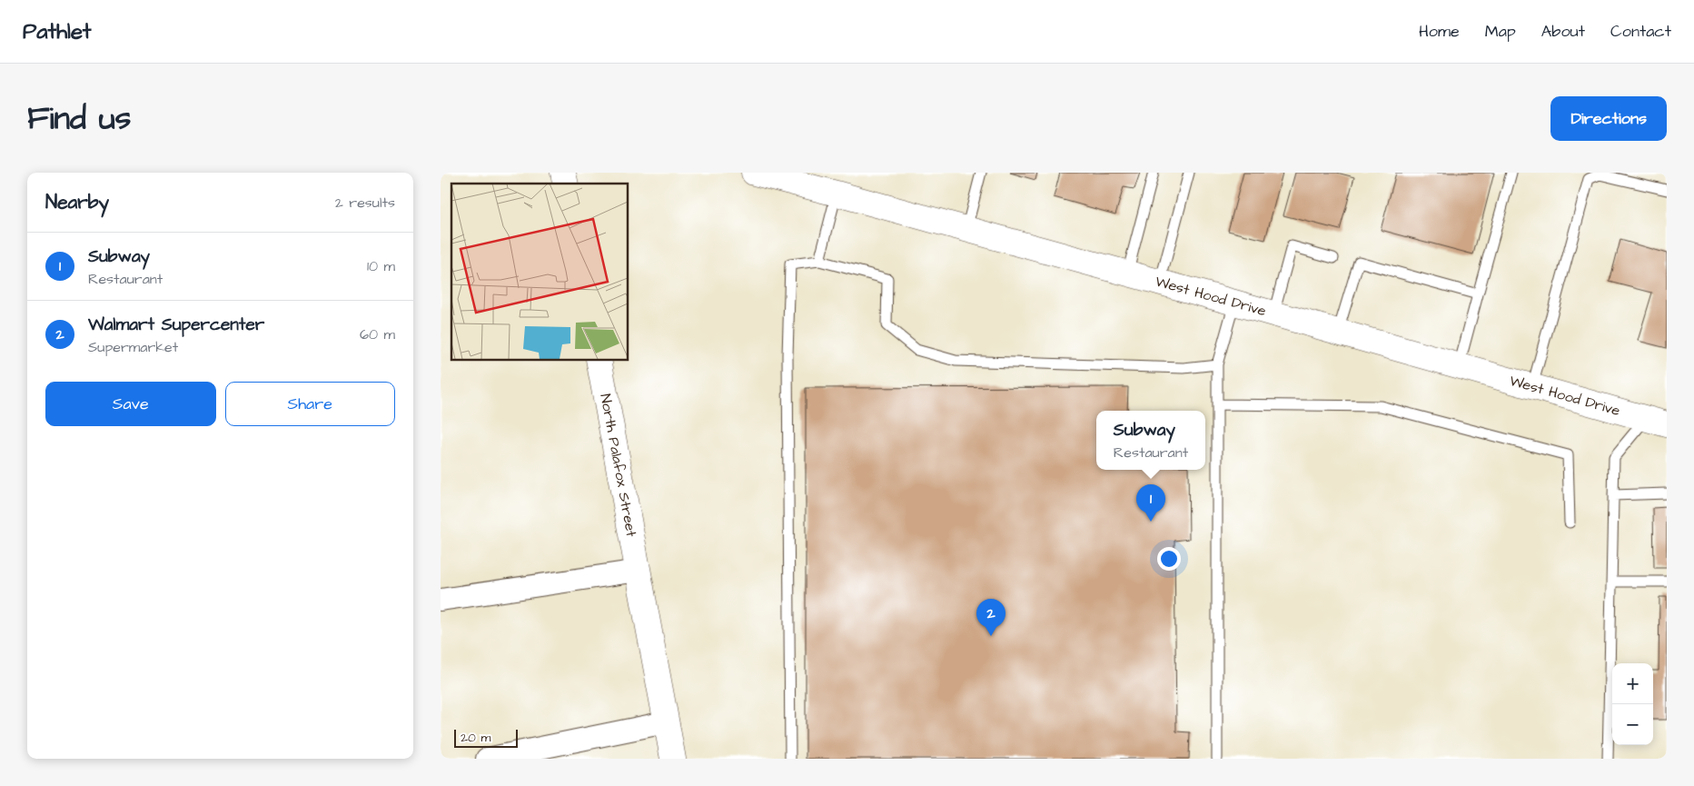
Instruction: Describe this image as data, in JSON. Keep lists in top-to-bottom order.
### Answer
{
  "streets": {
    "street": ["West Hood Drive", "North Palafox Street"]
  },
  "scale_bar": "20 m",
  "page": {
    "header": "Pathlet",
    "nav": [
      "Home",
      "Map",
      "About",
      "Contact"
    ],
    "title": "Find us",
    "buttons": [
      "Directions",
      ["Save", "Share"]
    ],
    "heading": ["Nearby", "2 results"],
    "list": [
      {
        "mark": "1",
        "name": "Subway",
        "note": "Restaurant",
        "value": "10 m"
      },
      {
        "mark": "2",
        "name": "Walmart Supercenter",
        "note": "Supermarket",
        "value": "60 m"
      }
    ],
    "popup": ["Subway", "Restaurant"],
    "pins": ["1", "2"],
    "map_buttons": ["+", "−"],
    "scale": "20 m"
  }
}
